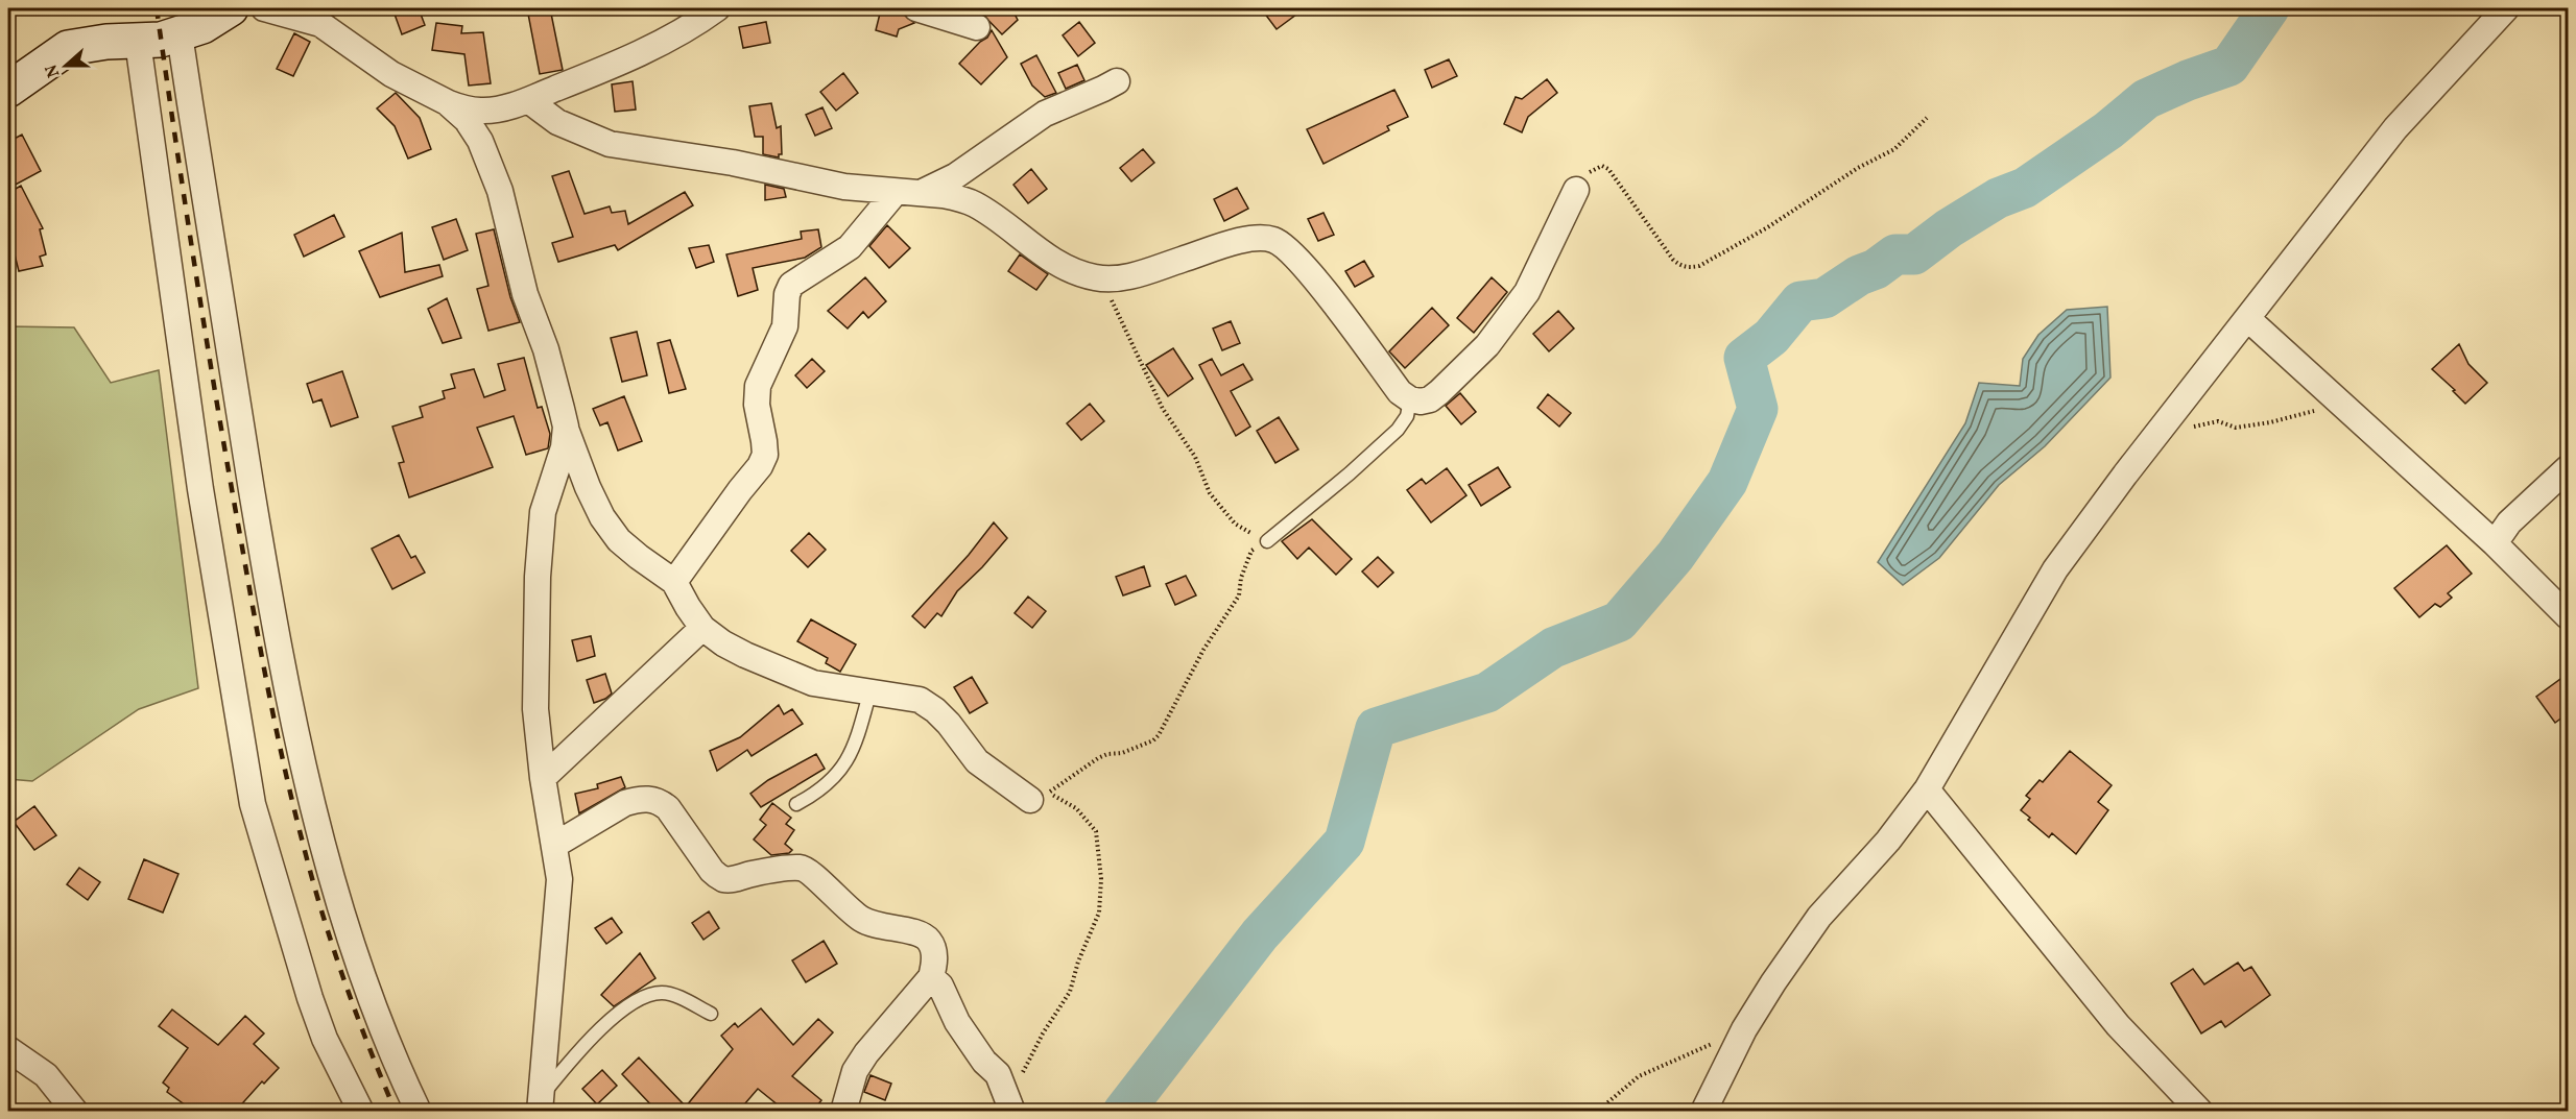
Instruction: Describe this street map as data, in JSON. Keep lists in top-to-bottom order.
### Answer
{
  "north": "left"
}
